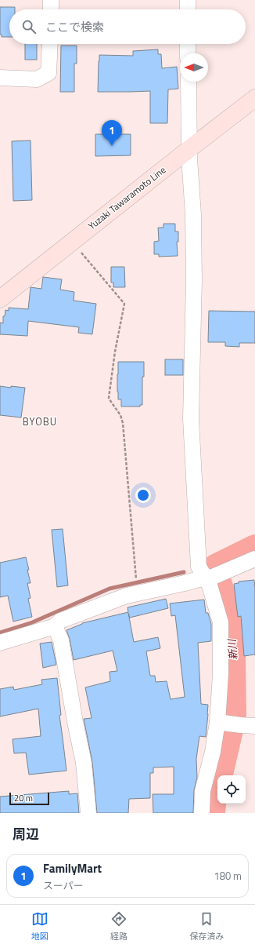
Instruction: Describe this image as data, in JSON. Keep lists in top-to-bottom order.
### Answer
{
  "streets": {
    "main road": ["Yuzaki Tawaramoto Line"]
  },
  "districts": ["BYOBU"],
  "water": ["新川"],
  "scale_bar": "20 m",
  "north": "left",
  "page": {
    "search": "ここで検索",
    "pins": "1",
    "scale": "20 m",
    "heading": "周辺",
    "list": [
      {
        "mark": "1",
        "name": "FamilyMart",
        "note": "スーパー",
        "value": "180 m"
      }
    ],
    "nav": ["地図", "経路", "保存済み"]
  }
}
